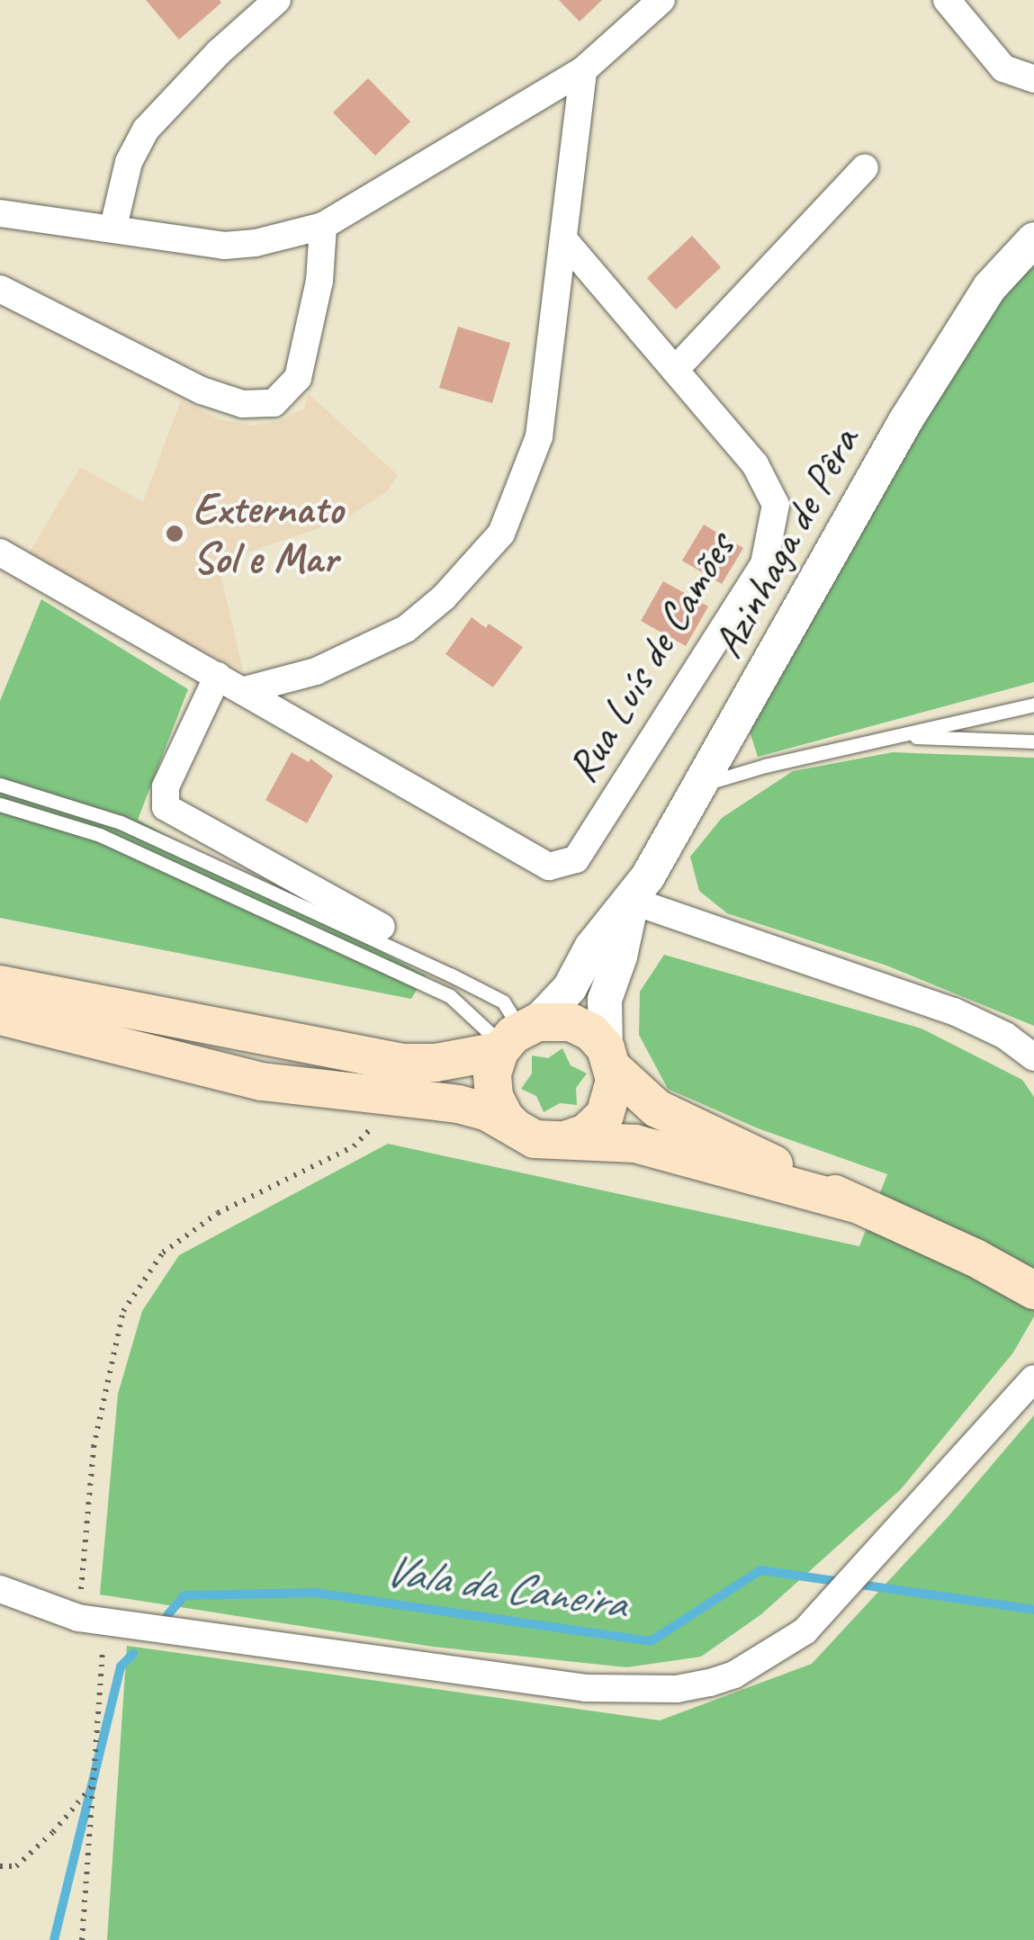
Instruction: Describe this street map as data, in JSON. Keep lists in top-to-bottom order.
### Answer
{
  "streets": {
    "street": ["Azinhaga de Pêra", "Rua Luís de Camões"]
  },
  "water": ["Vala da Caneira"],
  "places": ["Externato Sol e Mar"]
}
